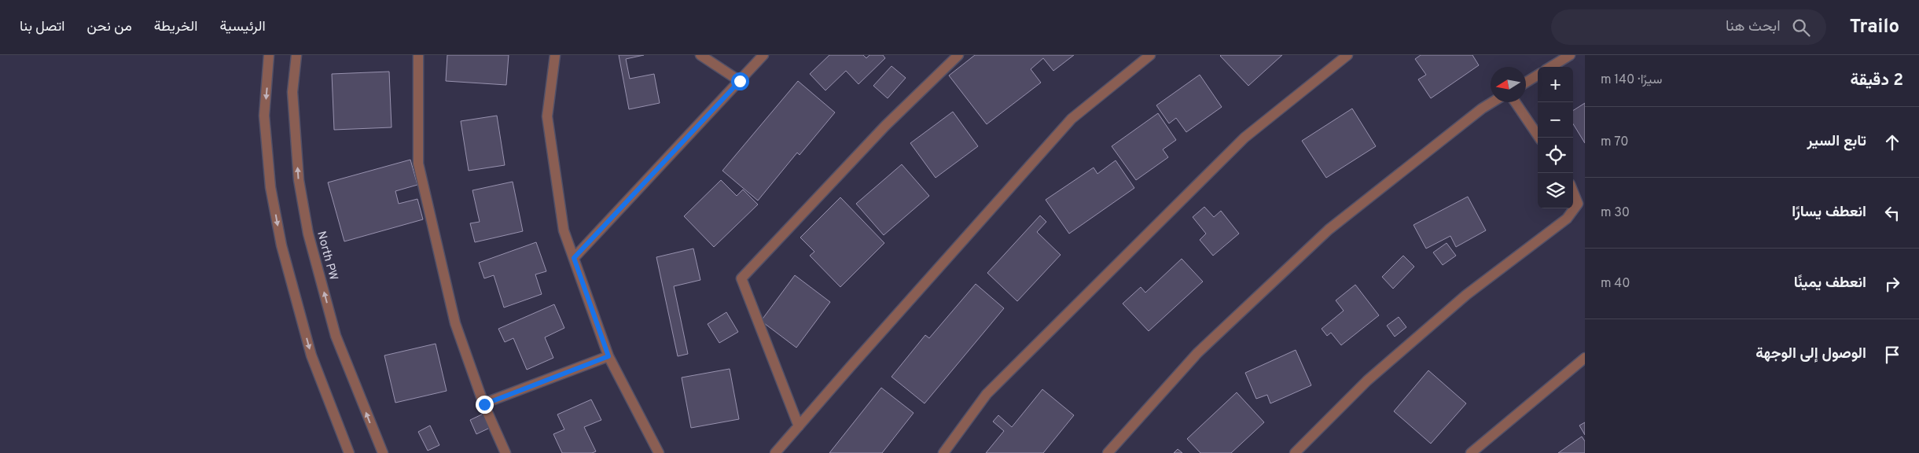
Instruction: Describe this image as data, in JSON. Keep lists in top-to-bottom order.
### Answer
{
  "streets": {
    "street": ["North PW"]
  },
  "north": "left",
  "page": {
    "header": "Trailo",
    "search": "ابحث هنا",
    "nav": [
      "الرئيسية",
      "الخريطة",
      "من نحن",
      "اتصل بنا"
    ],
    "heading": ["2 دقيقة", "سيرًا · 140 m"],
    "map_buttons": ["+", "−"],
    "list": [
      ["تابع السير", "70 m"],
      ["انعطف يسارًا", "30 m"],
      ["انعطف يمينًا", "40 m"],
      "الوصول إلى الوجهة"
    ]
  }
}
